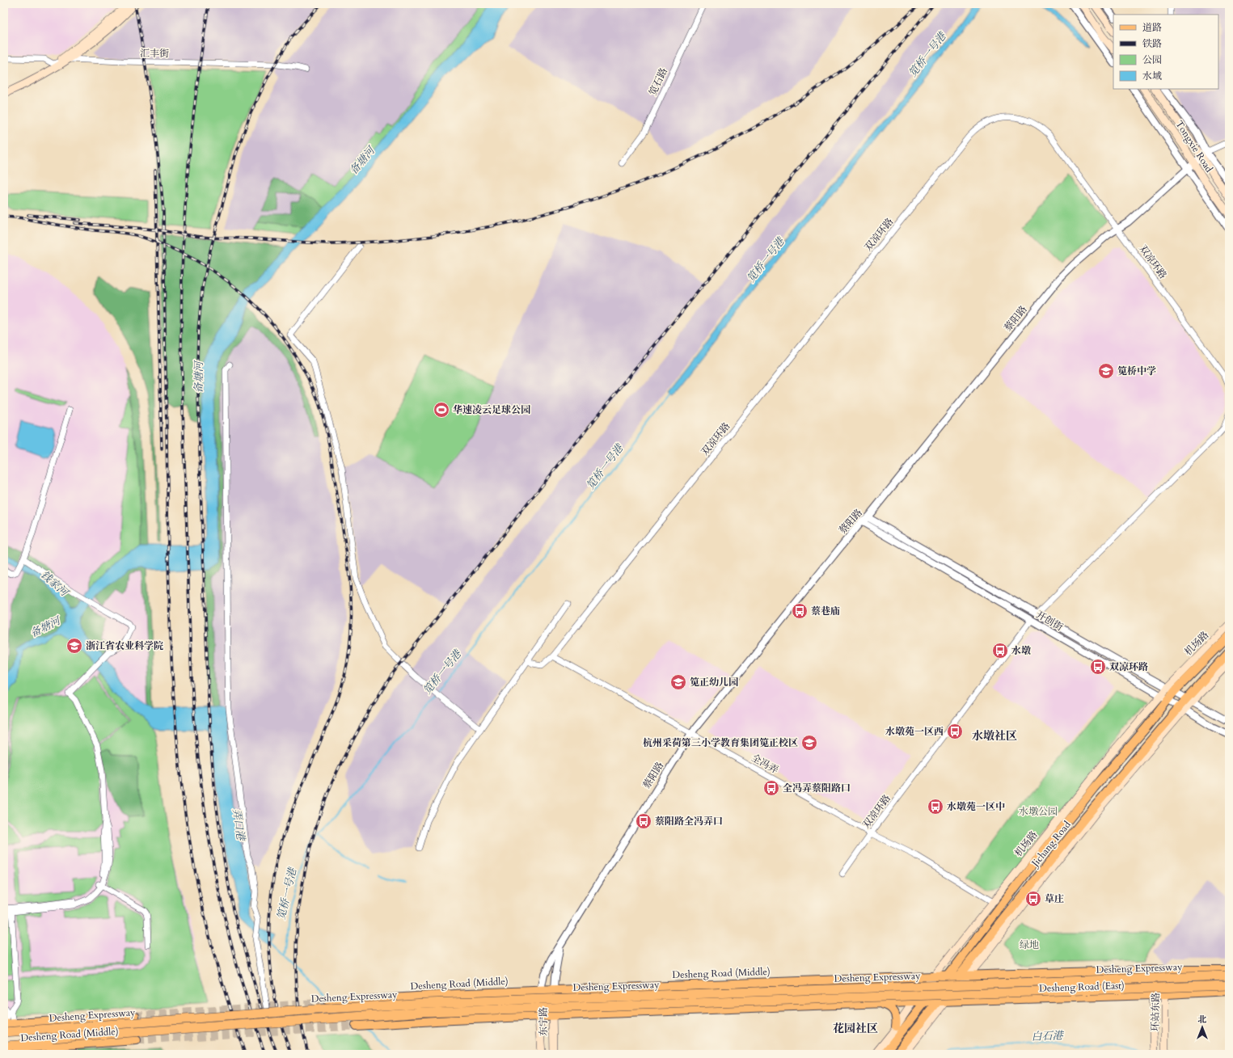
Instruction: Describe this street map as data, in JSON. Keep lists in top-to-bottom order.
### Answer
{
  "streets": {
    "highway": ["Desheng Expressway"],
    "main road": [
      "Tongxie Road",
      "机场路",
      "Jichang Road",
      "Desheng Road (Middle)",
      "Desheng Road (East)",
      "环站东路",
      "东宁路"
    ],
    "street": [
      "汇丰街",
      "笕石路",
      "双凉环路",
      "蔡阳路",
      "开创街",
      "全冯弄"
    ]
  },
  "crossings": [
    ["Tongxie Road", "蔡阳路"],
    ["双凉环路", "蔡阳路"],
    ["双凉环路", "开创街"],
    ["双凉环路", "全冯弄"],
    ["蔡阳路", "开创街"],
    ["蔡阳路", "全冯弄"],
    ["蔡阳路", "Desheng Road (Middle)"],
    ["蔡阳路", "东宁路"],
    ["开创街", "机场路"],
    ["开创街", "Jichang Road"],
    ["机场路", "全冯弄"],
    ["机场路", "Desheng Road (Middle)"],
    ["Jichang Road", "Desheng Road (Middle)"],
    ["Jichang Road", "Desheng Road (East)"],
    ["Desheng Expressway", "Desheng Road (East)"],
    ["Desheng Road (Middle)", "Desheng Road (East)"],
    ["Desheng Road (Middle)", "东宁路"],
    ["Desheng Road (East)", "环站东路"]
  ],
  "districts": ["水墩社区", "花园社区"],
  "water": [
    "笕桥一号港",
    "备塘河",
    "钱家河",
    "弄口港",
    "白石港"
  ],
  "parks": ["水墩公园", "绿地"],
  "places": {
    "school or university": [
      "笕桥中学",
      "浙江省农业科学院",
      "笕正幼儿园",
      "杭州采荷第三小学教育集团笕正校区"
    ],
    "sports": ["华速凌云足球公园"],
    "bus stop": [
      "蔡巷庙",
      "水墩",
      "双凉环路",
      "水墩苑一区西",
      "全冯弄蔡阳路口",
      "水墩苑一区中",
      "蔡阳路全冯弄口",
      "草庄"
    ]
  },
  "legend": [
    "道路",
    "铁路",
    "公园",
    "水域"
  ],
  "north": "top"
}
